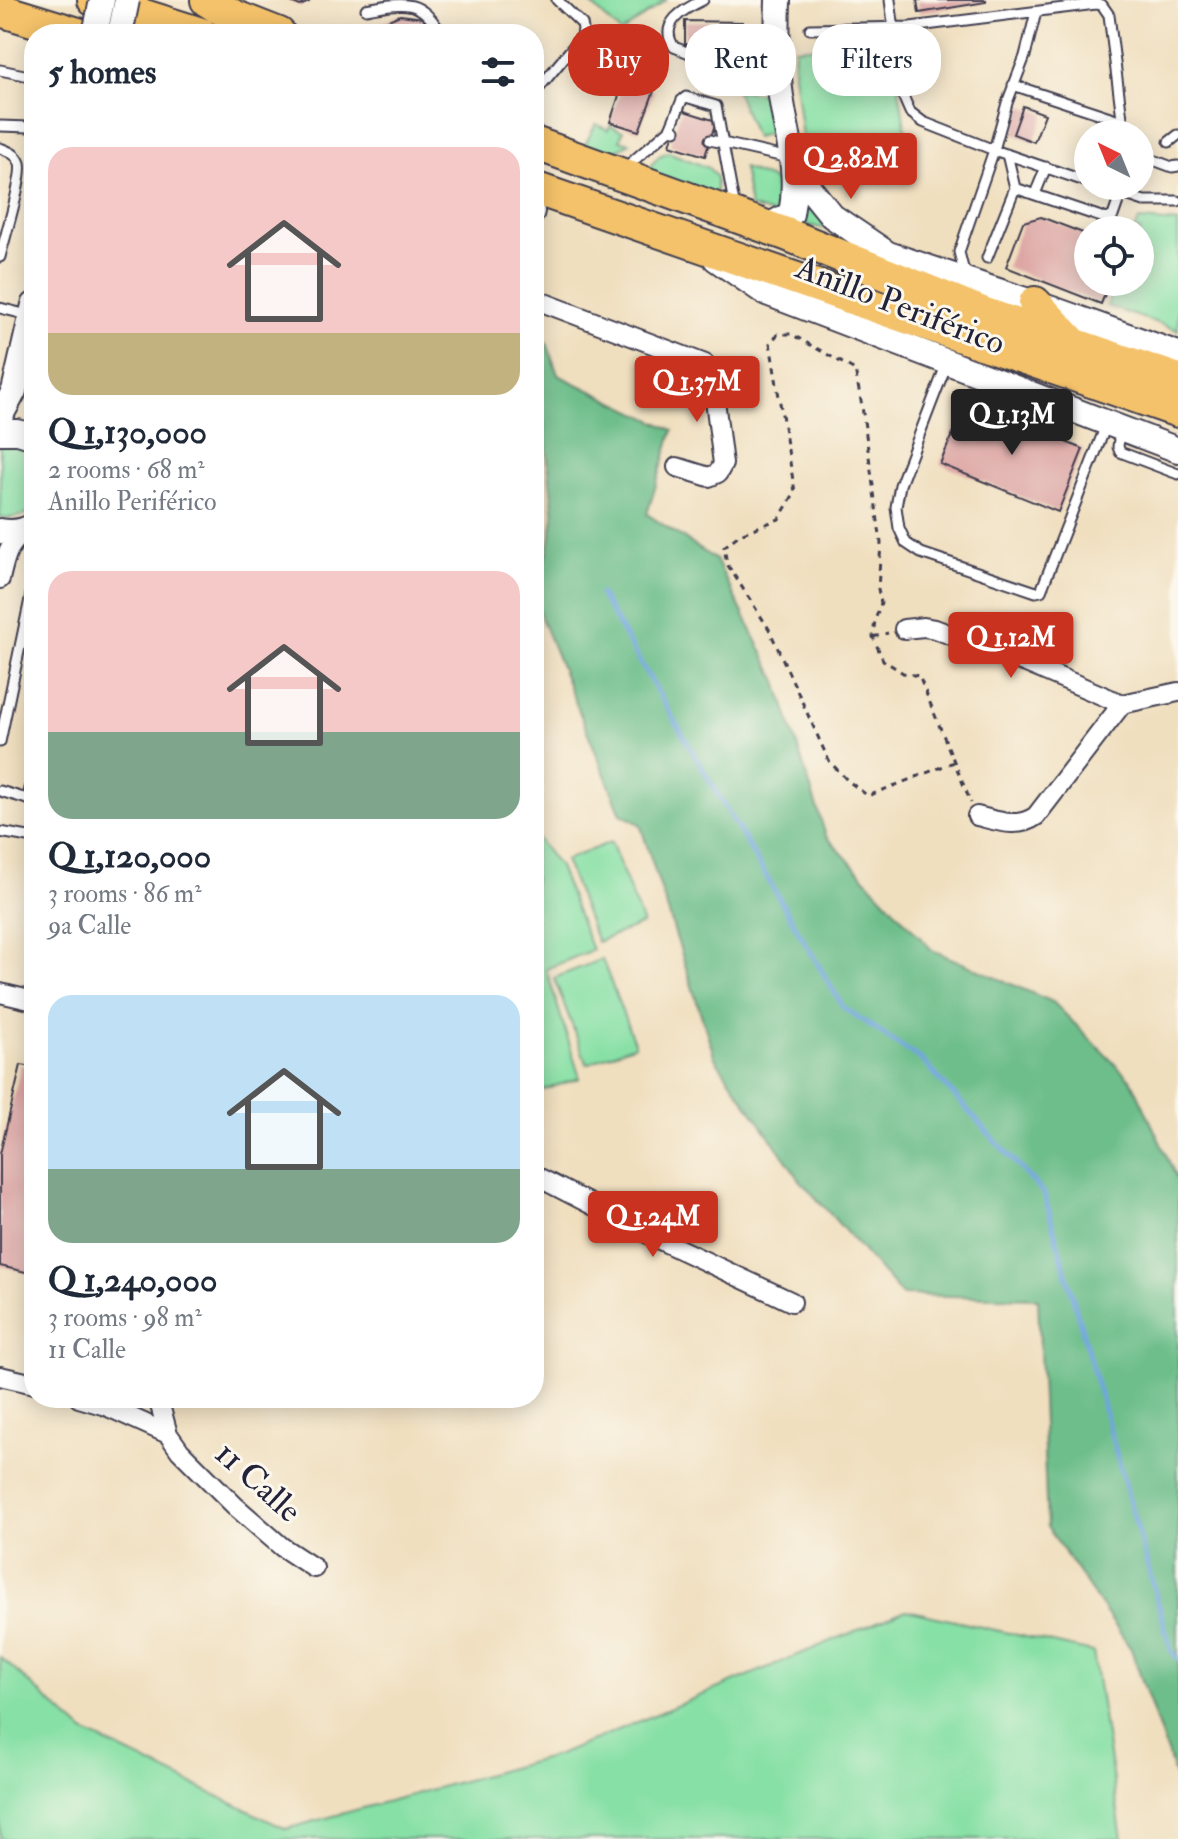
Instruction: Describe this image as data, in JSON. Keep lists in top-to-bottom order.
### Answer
{
  "streets": {
    "highway": ["Anillo Periférico"],
    "street": ["11 Calle"]
  },
  "north": "top left",
  "page": {
    "chip": ["Buy", "Rent", "Filters"],
    "heading": "5 homes",
    "list": [
      {
        "name": "Q 1,130,000",
        "note": "2 rooms · 68 m² · Anillo Periférico"
      },
      {
        "name": "Q 1,120,000",
        "note": "3 rooms · 86 m² · 9a Calle"
      },
      {
        "name": "Q 1,240,000",
        "note": "3 rooms · 98 m² · 11 Calle"
      }
    ],
    "price": [
      "Q 2.82M",
      "Q 1.37M",
      "Q 1.13M",
      "Q 1.12M",
      "Q 1.24M"
    ]
  }
}
